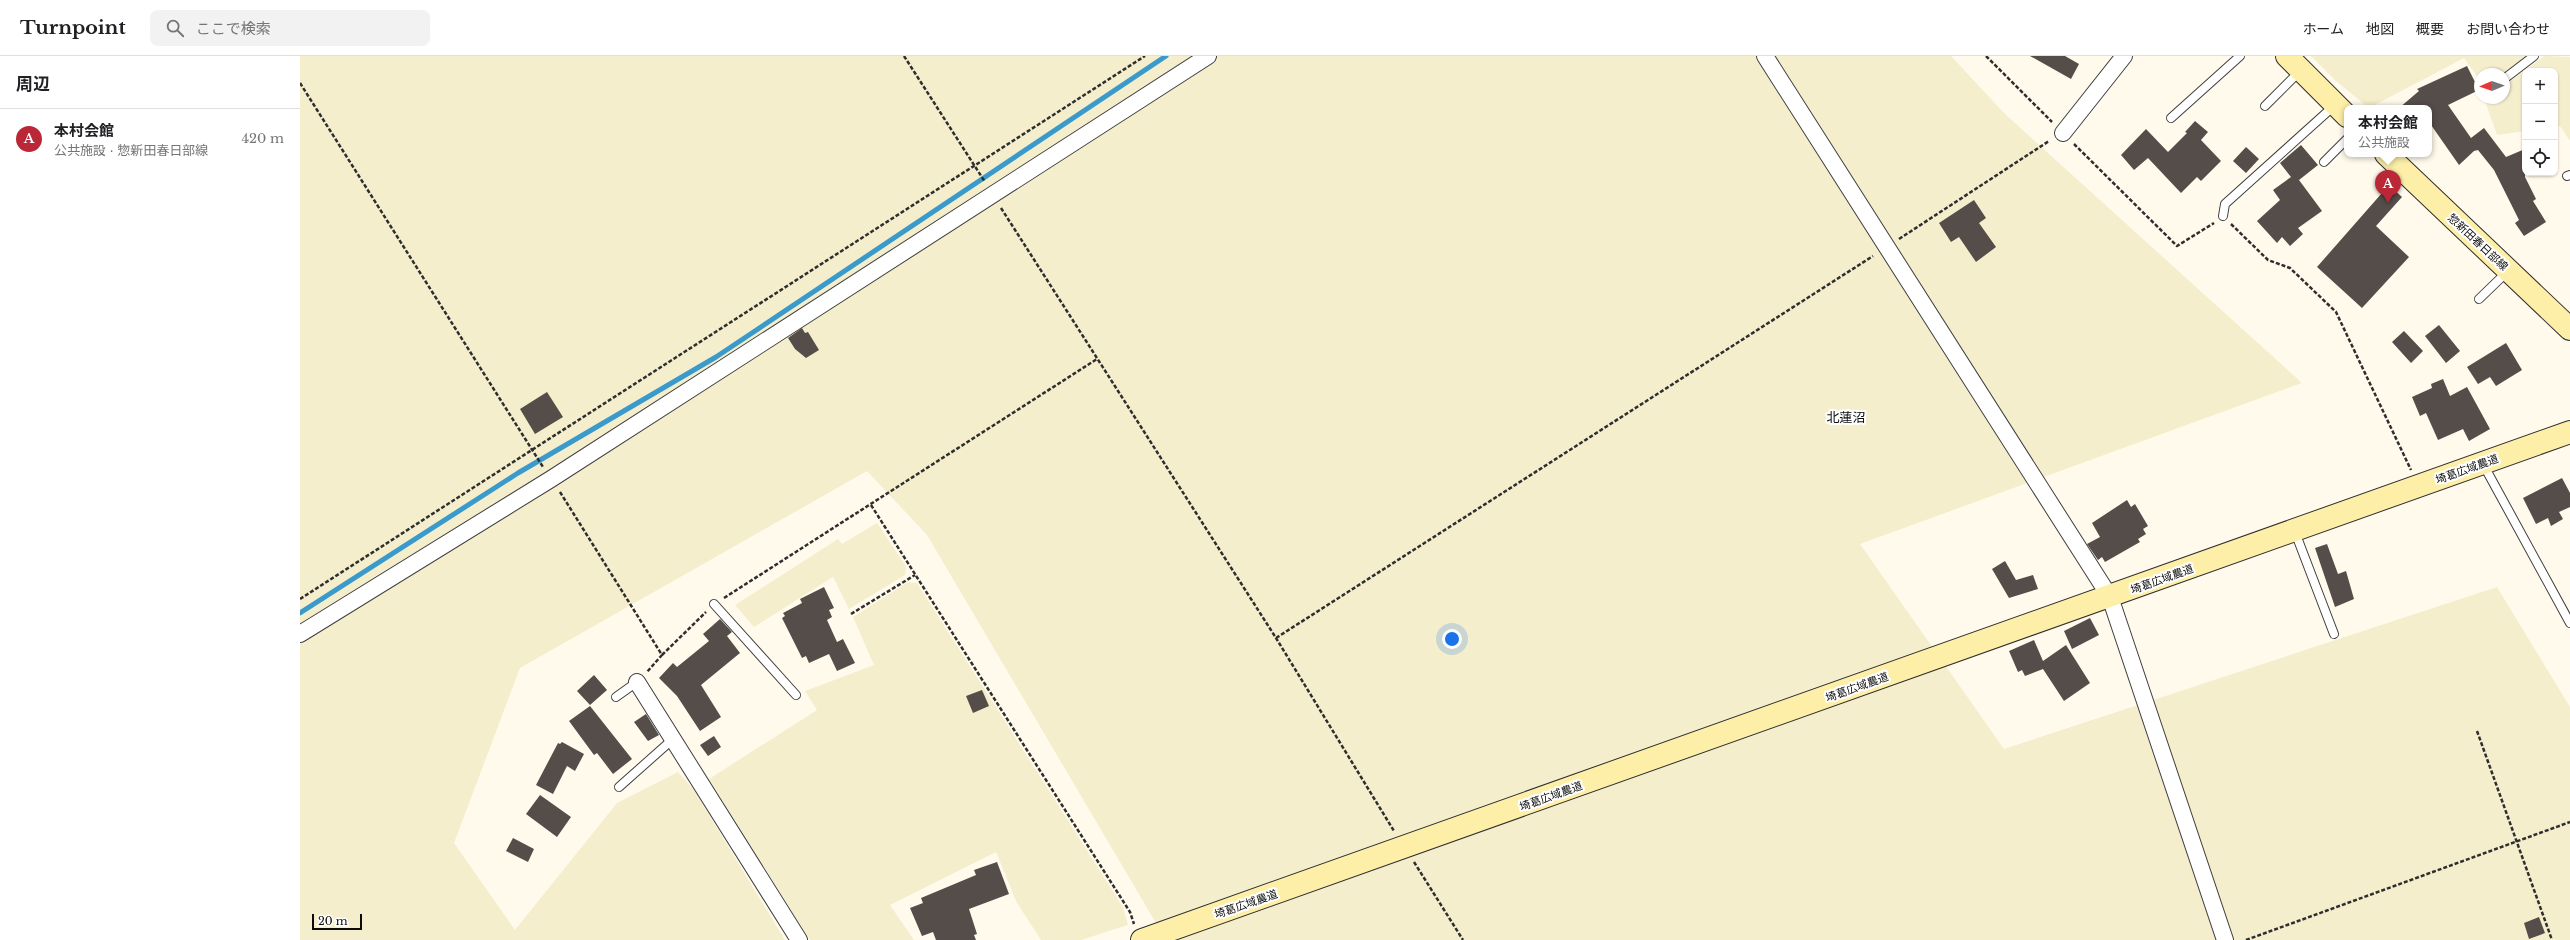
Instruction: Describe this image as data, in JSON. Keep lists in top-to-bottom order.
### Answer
{
  "streets": {
    "street": ["惣新田春日部線", "埼葛広域農道"]
  },
  "districts": ["北蓮沼"],
  "scale_bar": "20 m",
  "north": "left",
  "page": {
    "header": "Turnpoint",
    "search": "ここで検索",
    "nav": [
      "ホーム",
      "地図",
      "概要",
      "お問い合わせ"
    ],
    "heading": "周辺",
    "map_buttons": ["+", "−"],
    "popup": ["本村会館", "公共施設"],
    "list": [
      {
        "mark": "A",
        "name": "本村会館",
        "note": "公共施設 · 惣新田春日部線",
        "value": "420 m"
      }
    ],
    "pins": "A",
    "scale": "20 m"
  }
}
